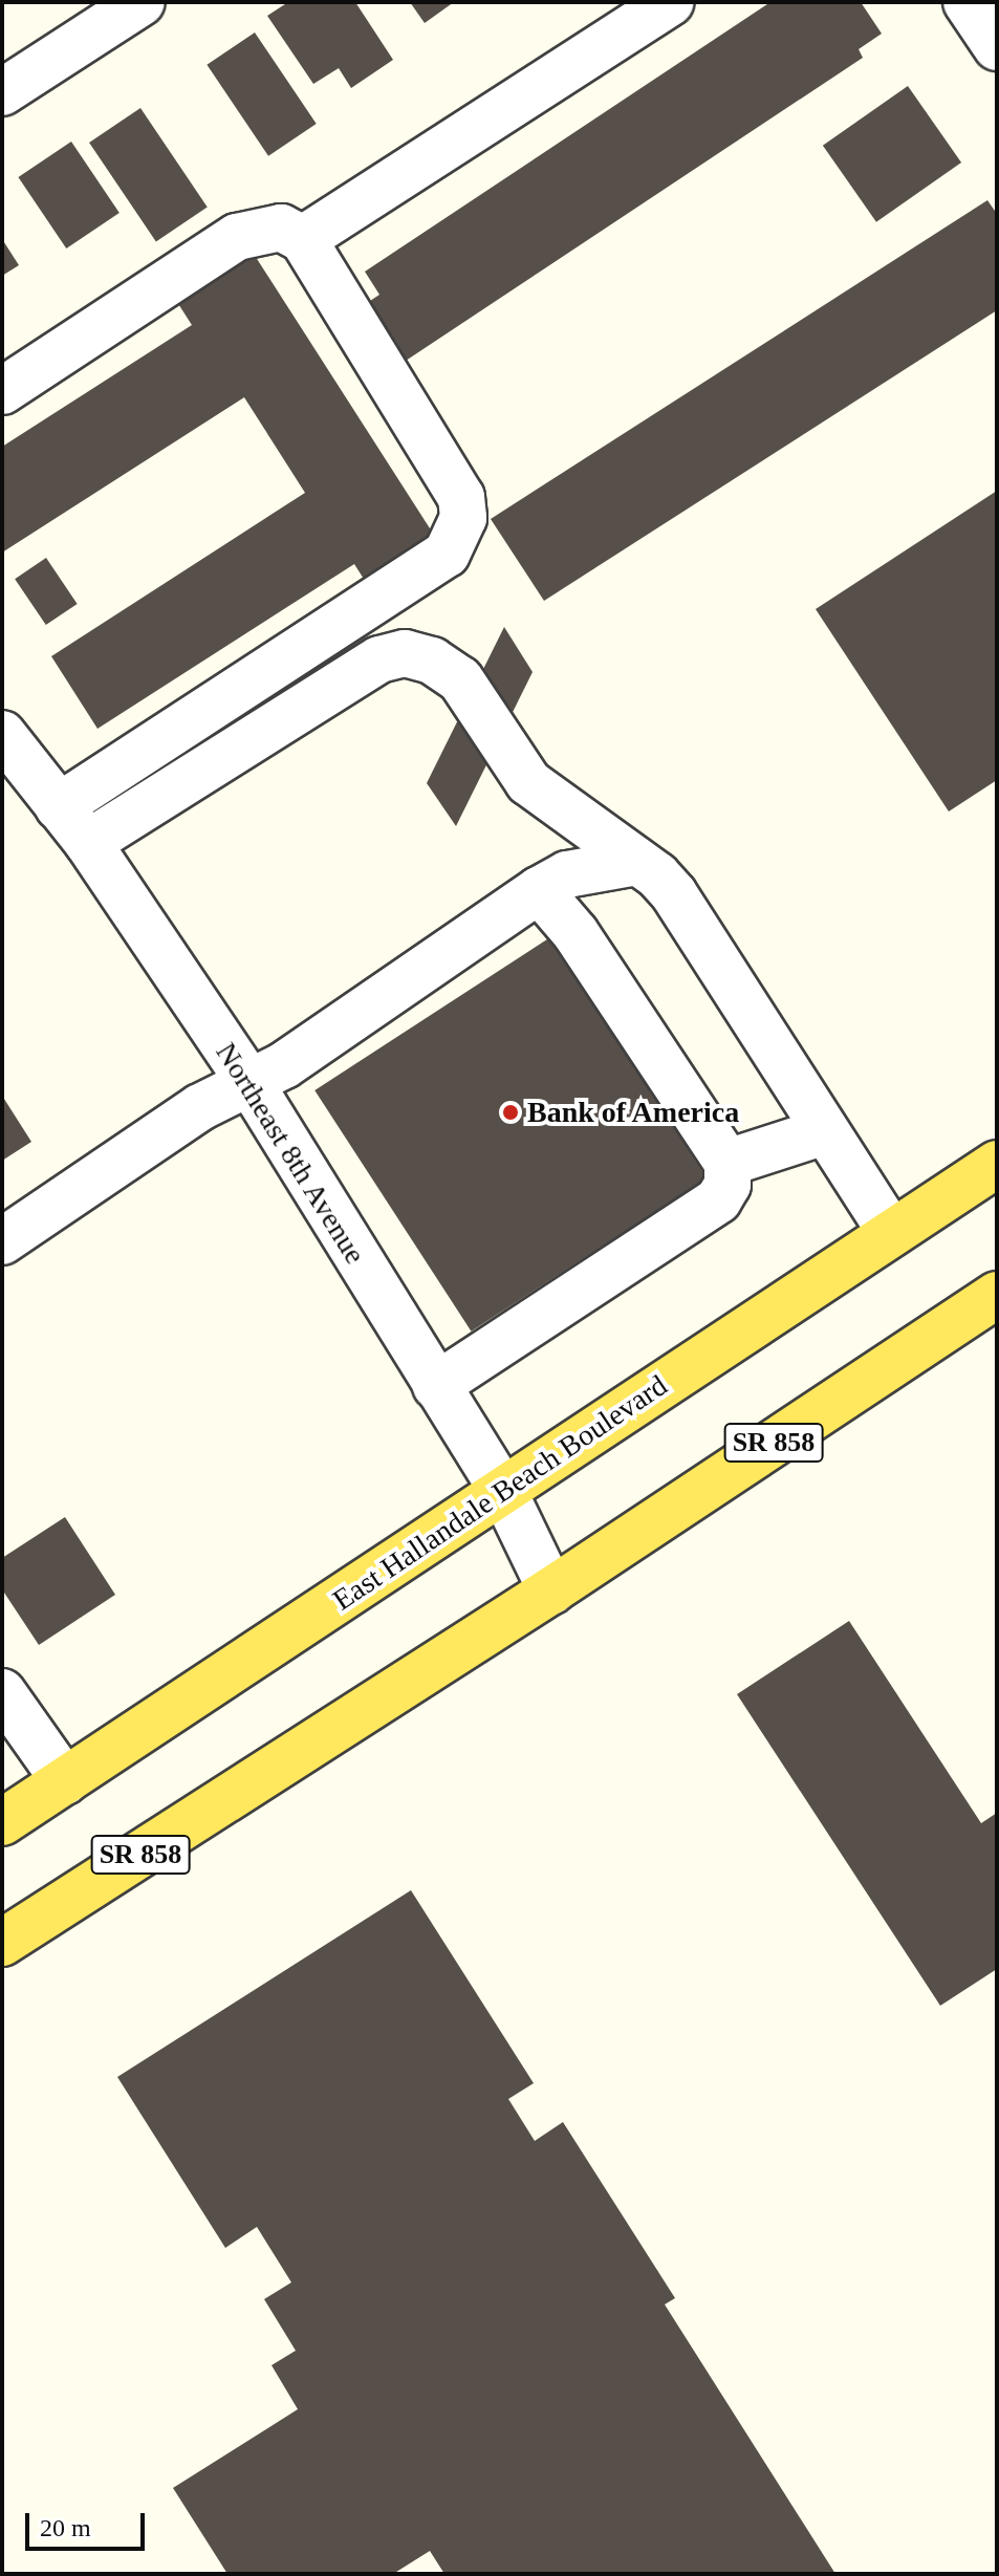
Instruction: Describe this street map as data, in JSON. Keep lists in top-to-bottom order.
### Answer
{
  "streets": {
    "main road": ["SR 858", "East Hallandale Beach Boulevard"],
    "street": ["Northeast 8th Avenue"]
  },
  "crossings": [
    ["Northeast 8th Avenue", "SR 858"],
    ["Northeast 8th Avenue", "East Hallandale Beach Boulevard"]
  ],
  "places": ["Bank of America"],
  "scale_bar": "20 m"
}
